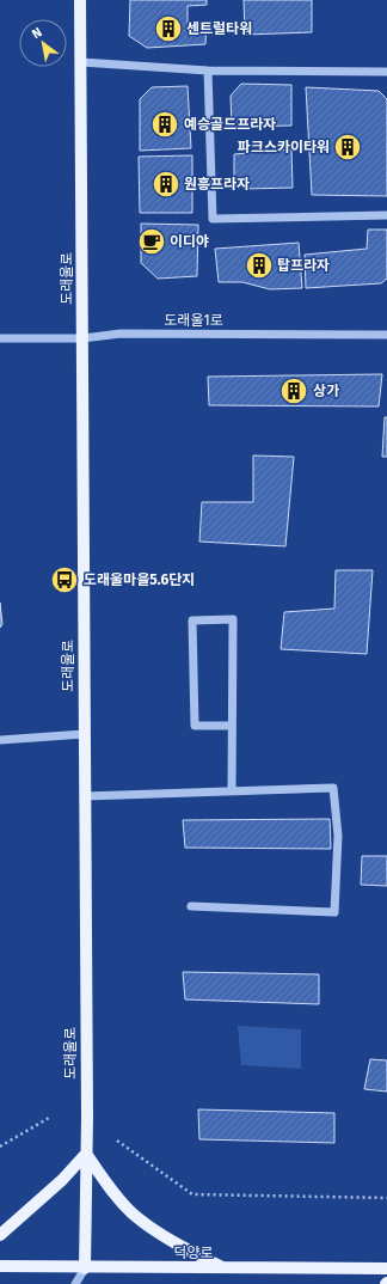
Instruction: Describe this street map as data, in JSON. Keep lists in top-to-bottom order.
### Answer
{
  "streets": {
    "main road": ["도래울로", "덕양로"],
    "street": ["도래울1로"]
  },
  "crossings": [
    ["도래울로", "도래울1로"],
    ["도래울로", "덕양로"]
  ],
  "places": {
    "building": [
      "센트럴타워",
      "예승골드프라자",
      "파크스카이타워",
      "원흥프라자",
      "탑프라자",
      "상가"
    ],
    "cafe": ["이디야"],
    "bus stop": ["도래울마을5.6단지"]
  },
  "north": "top left"
}
